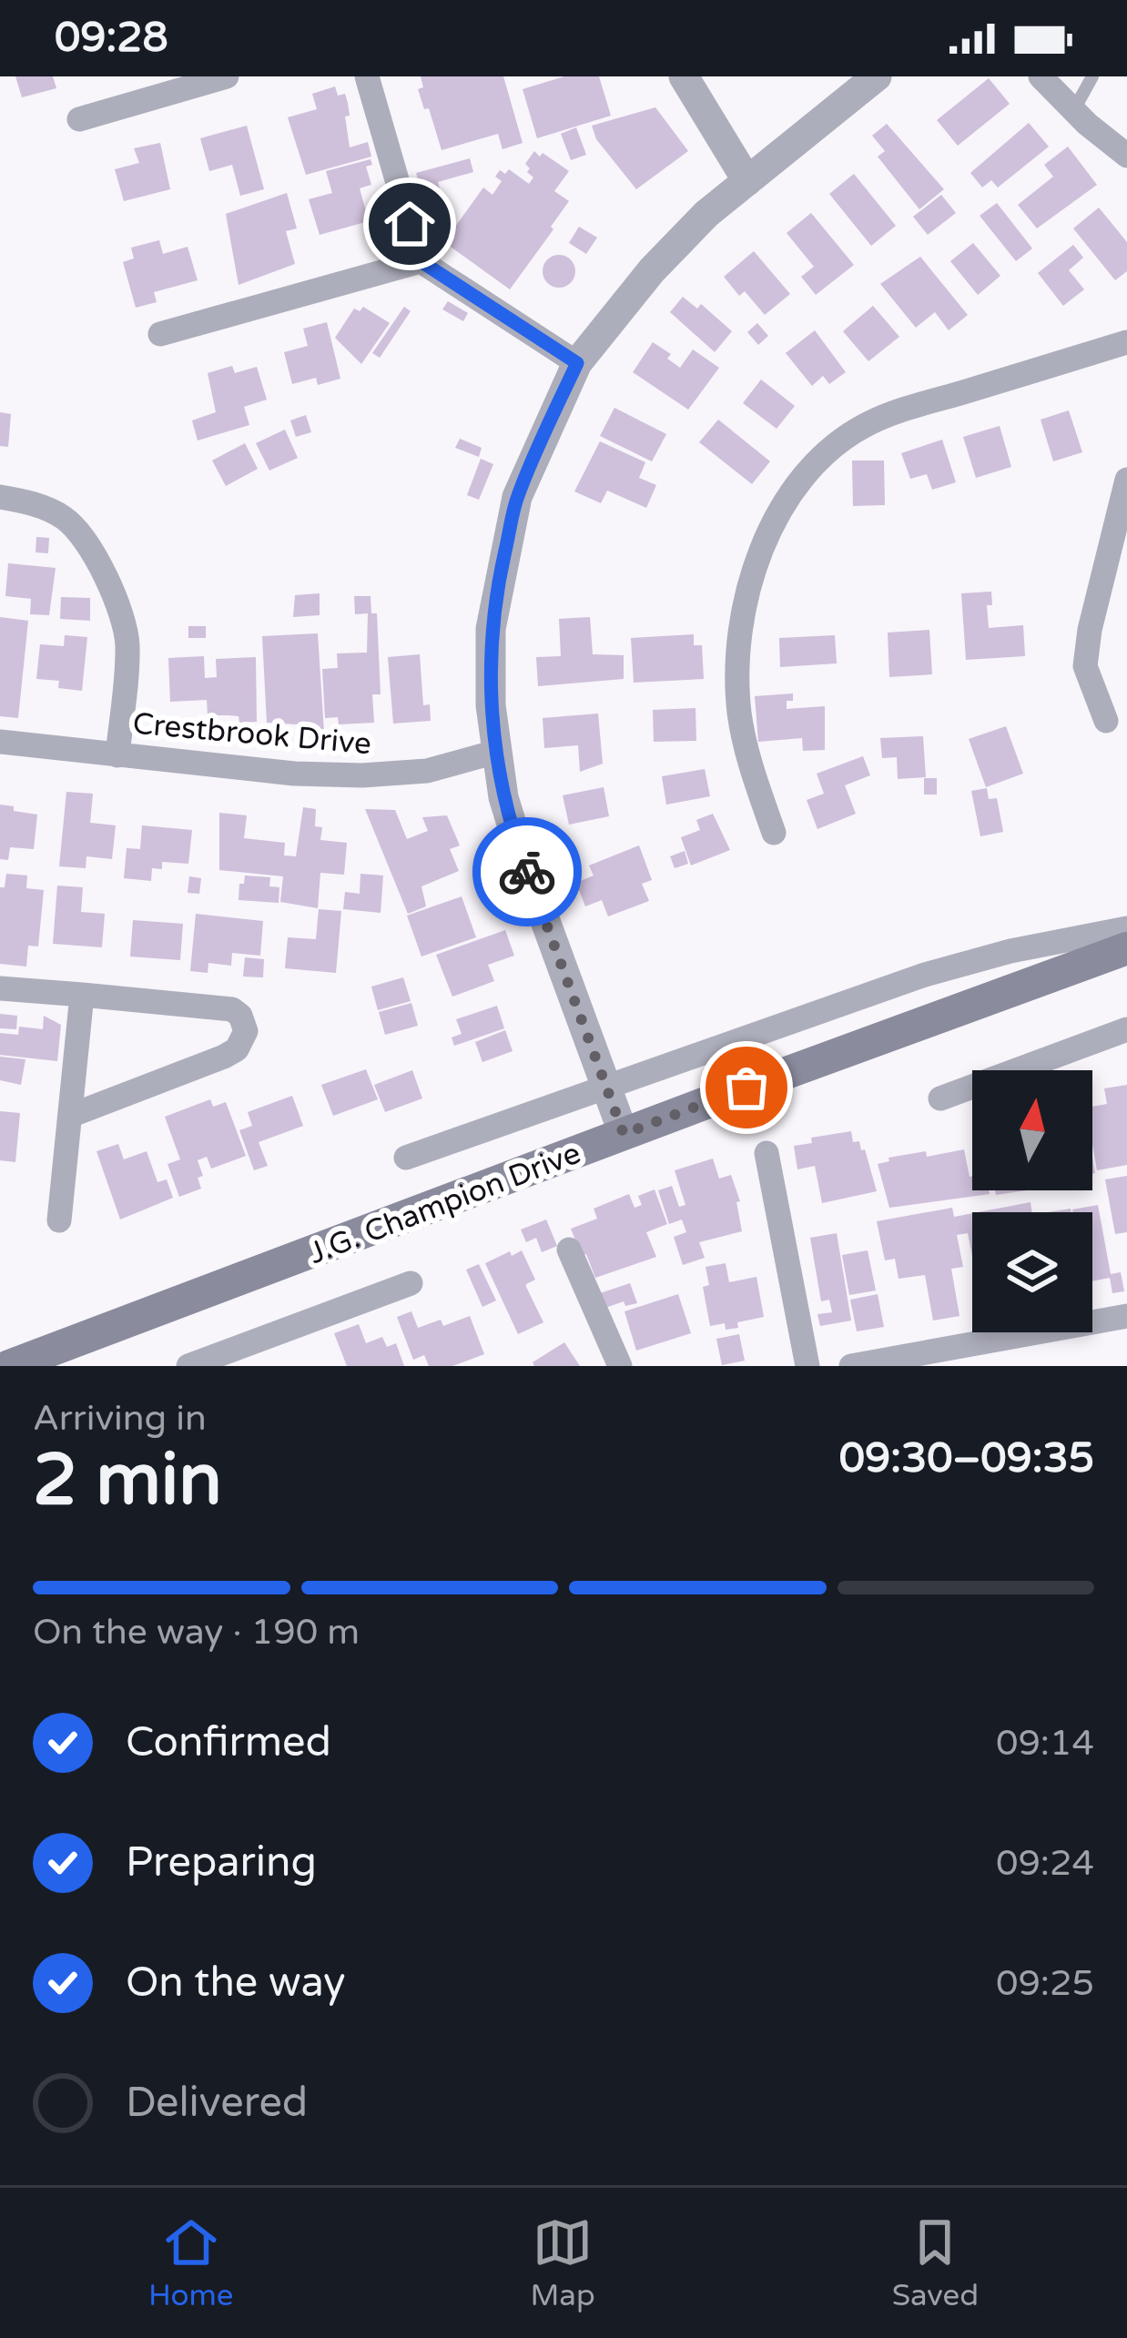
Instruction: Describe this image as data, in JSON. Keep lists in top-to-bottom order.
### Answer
{
  "streets": {
    "main road": ["J.G. Champion Drive"],
    "street": ["Crestbrook Drive"]
  },
  "north": "top",
  "page": {
    "status": "09:28",
    "heading": ["2 min", "Arriving in", "09:30–09:35"],
    "bar": "On the way · 190 m",
    "list": [
      ["Confirmed", "09:14"],
      ["Preparing", "09:24"],
      ["On the way", "09:25"],
      "Delivered"
    ],
    "tabs": ["Home", "Map", "Saved"]
  }
}
